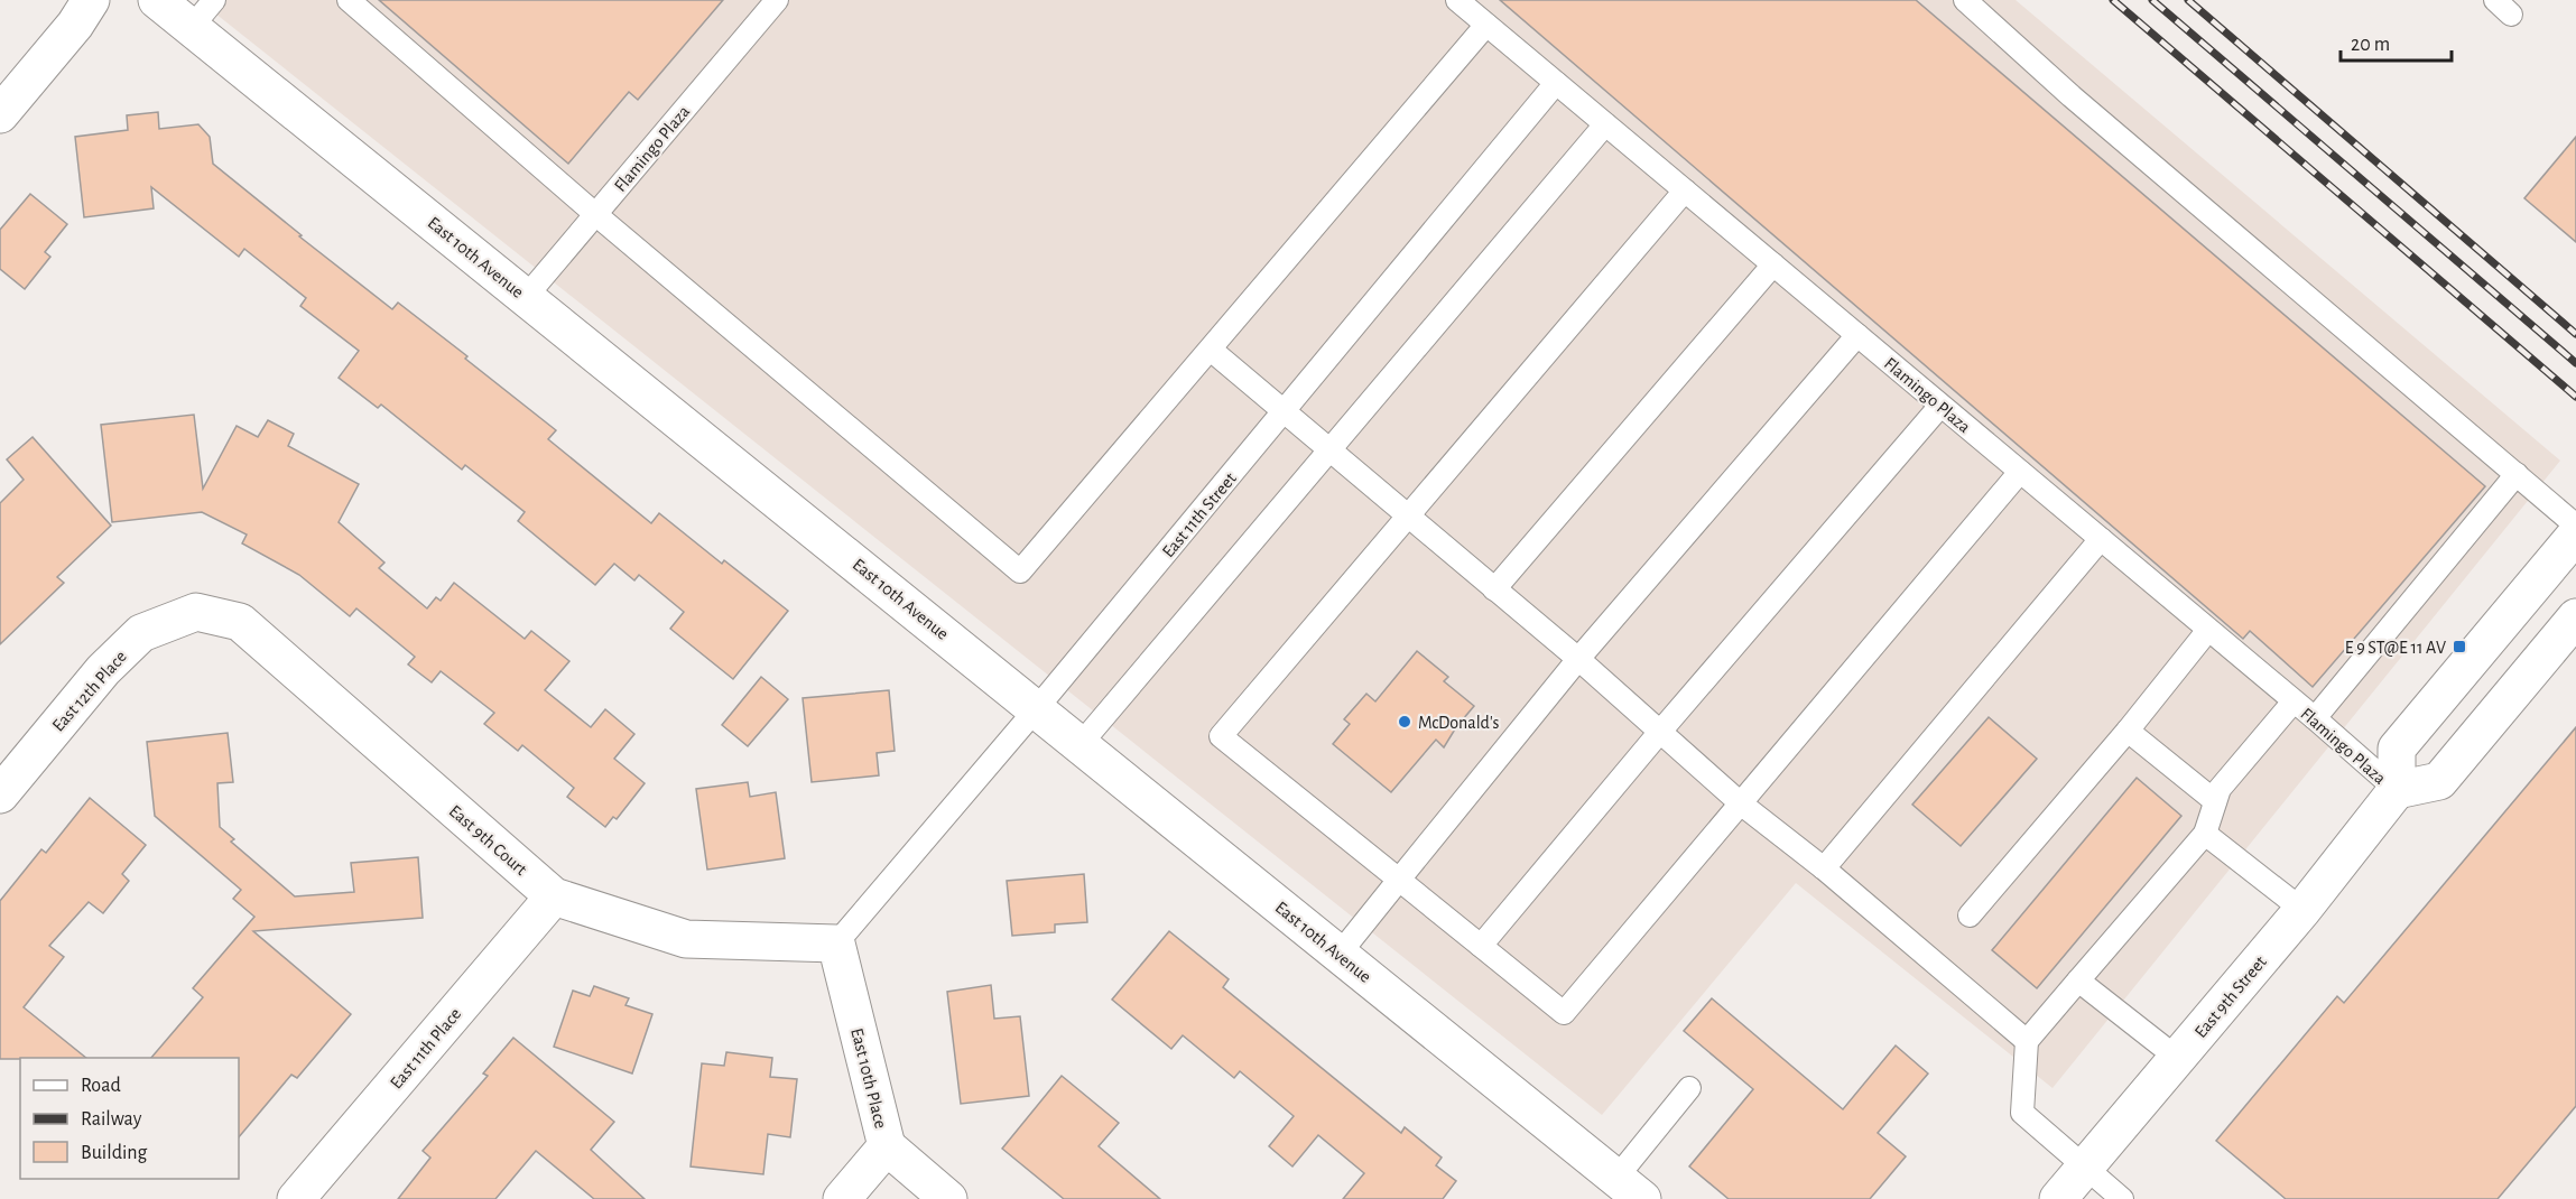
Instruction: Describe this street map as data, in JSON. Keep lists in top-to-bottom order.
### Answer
{
  "streets": {
    "street": [
      "East 10th Avenue",
      "East 12th Place",
      "East 9th Court",
      "East 9th Street",
      "East 11th Place",
      "East 10th Place"
    ],
    "lane": ["Flamingo Plaza", "East 11th Street"]
  },
  "crossings": [
    ["Flamingo Plaza", "East 10th Avenue"],
    ["Flamingo Plaza", "East 11th Street"],
    ["Flamingo Plaza", "East 9th Street"],
    ["East 10th Avenue", "East 11th Street"],
    ["East 11th Street", "East 9th Court"],
    ["East 11th Street", "East 10th Place"],
    ["East 12th Place", "East 9th Court"],
    ["East 9th Court", "East 11th Place"],
    ["East 9th Court", "East 10th Place"]
  ],
  "places": {
    "transit": ["E 9 ST@E 11 AV"],
    "other": ["McDonald's"]
  },
  "legend": ["Road", "Railway", "Building"],
  "scale_bar": "20 m"
}
